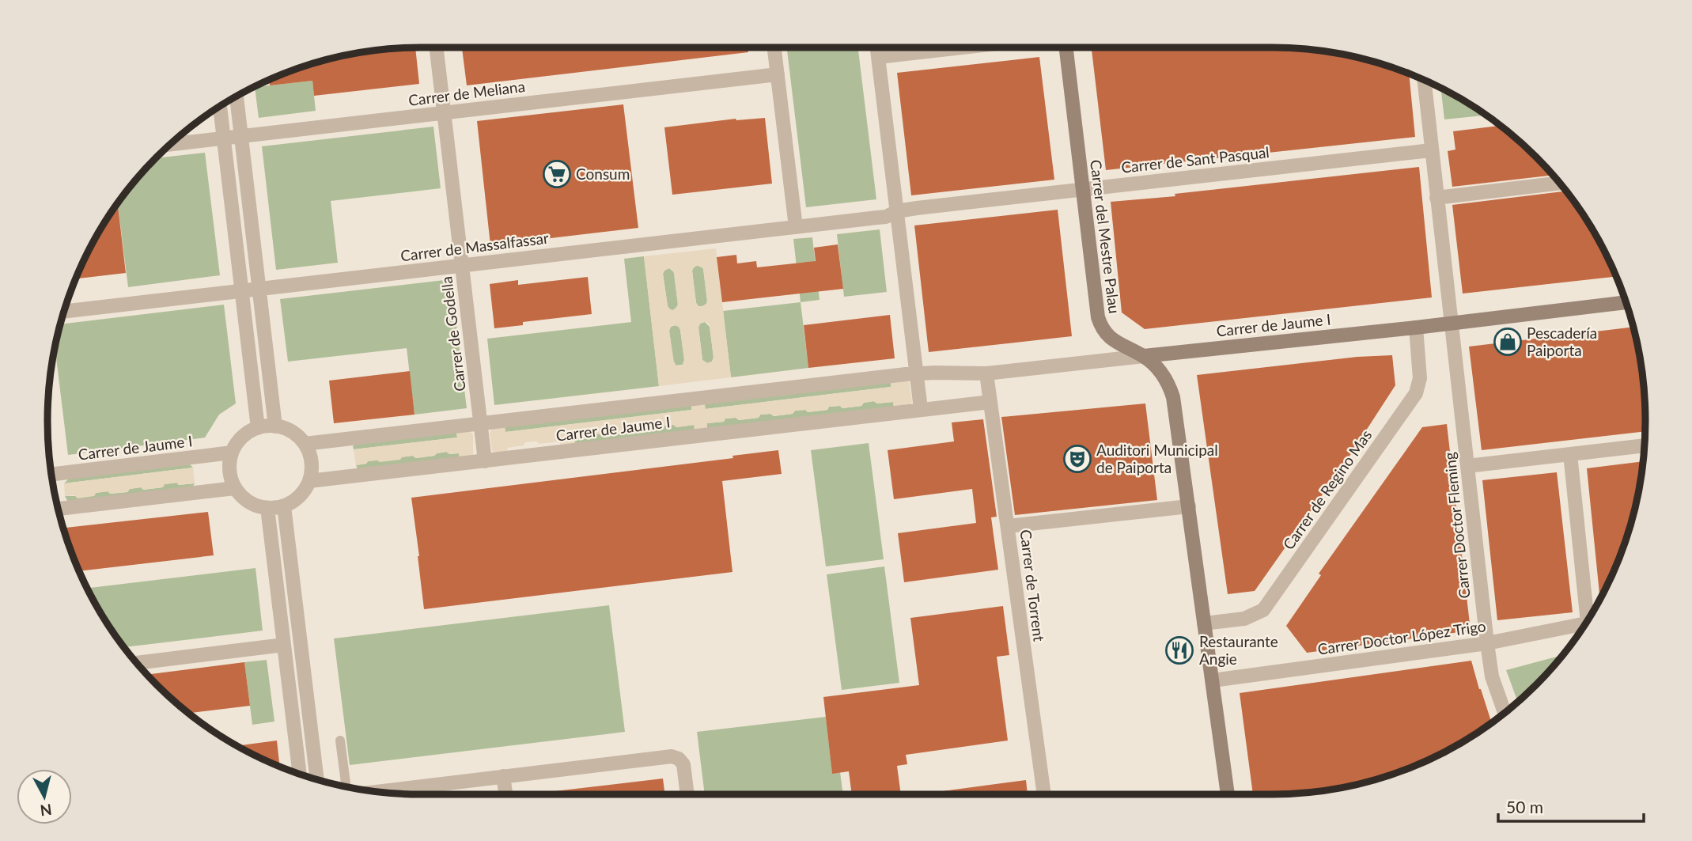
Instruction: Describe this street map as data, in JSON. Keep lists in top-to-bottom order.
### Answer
{
  "streets": {
    "street": [
      "Carrer de Meliana",
      "Carrer de Sant Pasqual",
      "Carrer del Mestre Palau",
      "Carrer de Massalfassar",
      "Carrer de Jaume I",
      "Carrer de Godella",
      "Carrer de Regino Mas",
      "Carrer Doctor Fleming",
      "Carrer de Torrent",
      "Carrer Doctor López Trigo"
    ]
  },
  "crossings": [
    ["Carrer de Meliana", "Carrer de Godella"],
    ["Carrer de Sant Pasqual", "Carrer del Mestre Palau"],
    ["Carrer de Sant Pasqual", "Carrer de Massalfassar"],
    ["Carrer de Sant Pasqual", "Carrer Doctor Fleming"],
    ["Carrer del Mestre Palau", "Carrer de Jaume I"],
    ["Carrer del Mestre Palau", "Carrer de Regino Mas"],
    ["Carrer del Mestre Palau", "Carrer Doctor López Trigo"],
    ["Carrer de Massalfassar", "Carrer de Godella"],
    ["Carrer de Jaume I", "Carrer de Godella"],
    ["Carrer de Jaume I", "Carrer de Regino Mas"],
    ["Carrer de Jaume I", "Carrer Doctor Fleming"],
    ["Carrer de Jaume I", "Carrer de Torrent"],
    ["Carrer Doctor Fleming", "Carrer Doctor López Trigo"]
  ],
  "places": {
    "supermarket": ["Consum"],
    "shop": ["Pescadería Paiporta"],
    "theatre": ["Auditori Municipal de Paiporta"],
    "restaurant": ["Restaurante Angie"]
  },
  "scale_bar": "50 m",
  "north": "bottom"
}
